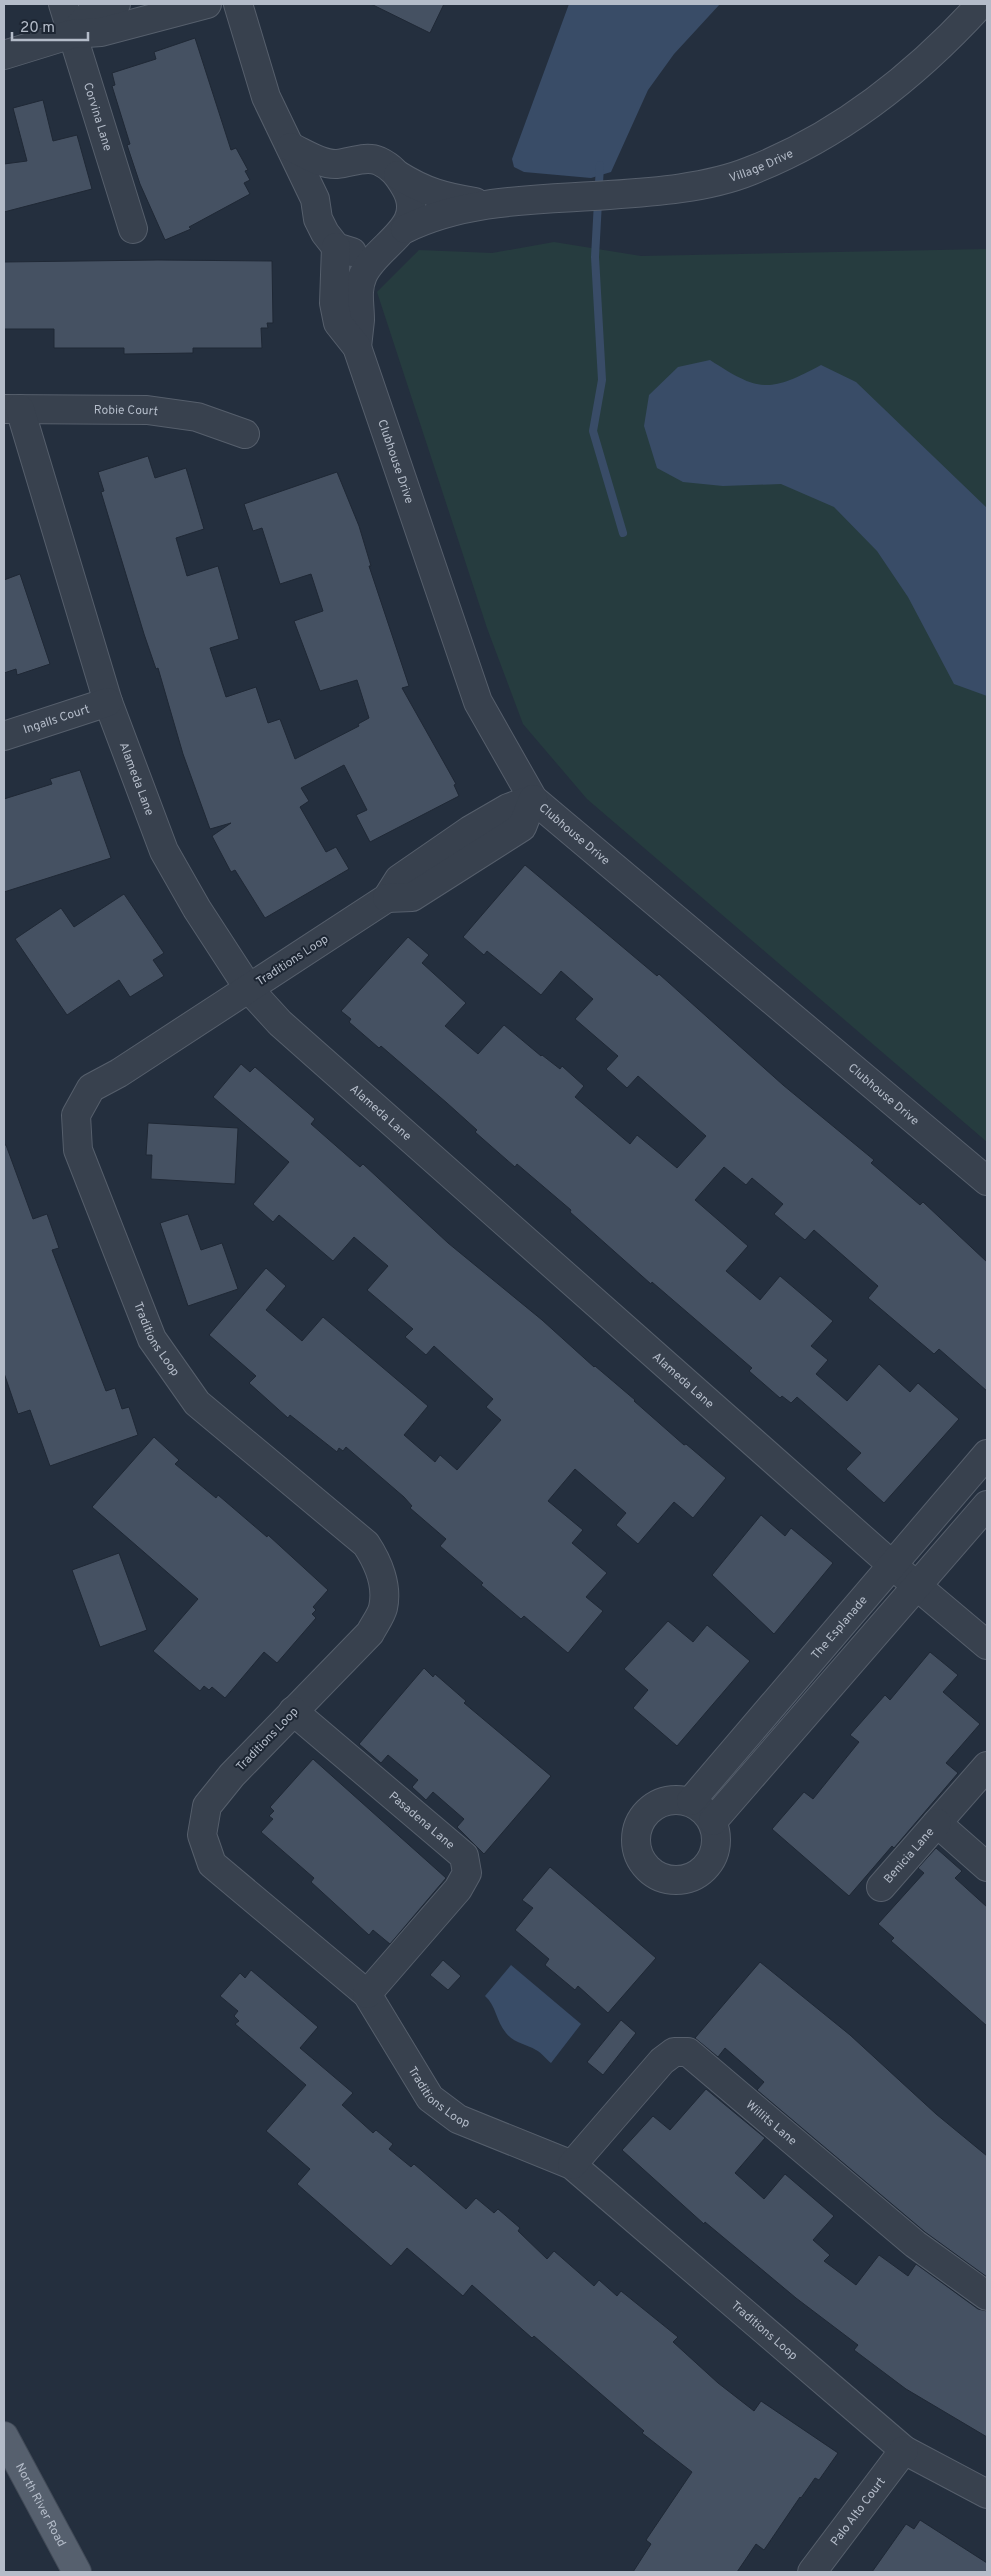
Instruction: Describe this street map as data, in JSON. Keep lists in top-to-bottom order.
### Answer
{
  "streets": {
    "main road": ["North River Road"],
    "street": [
      "Corvina Lane",
      "Village Drive",
      "Robie Court",
      "Clubhouse Drive",
      "Ingalls Court",
      "Alameda Lane",
      "Traditions Loop",
      "The Esplanade",
      "Pasadena Lane",
      "Benicia Lane",
      "Willits Lane",
      "Palo Alto Court"
    ]
  },
  "crossings": [
    ["Village Drive", "Clubhouse Drive"],
    ["Robie Court", "Alameda Lane"],
    ["Clubhouse Drive", "Traditions Loop"],
    ["Ingalls Court", "Alameda Lane"],
    ["Alameda Lane", "Traditions Loop"],
    ["Alameda Lane", "The Esplanade"],
    ["Traditions Loop", "Pasadena Lane"],
    ["Traditions Loop", "Willits Lane"],
    ["Traditions Loop", "Palo Alto Court"]
  ],
  "scale_bar": "20 m"
}
